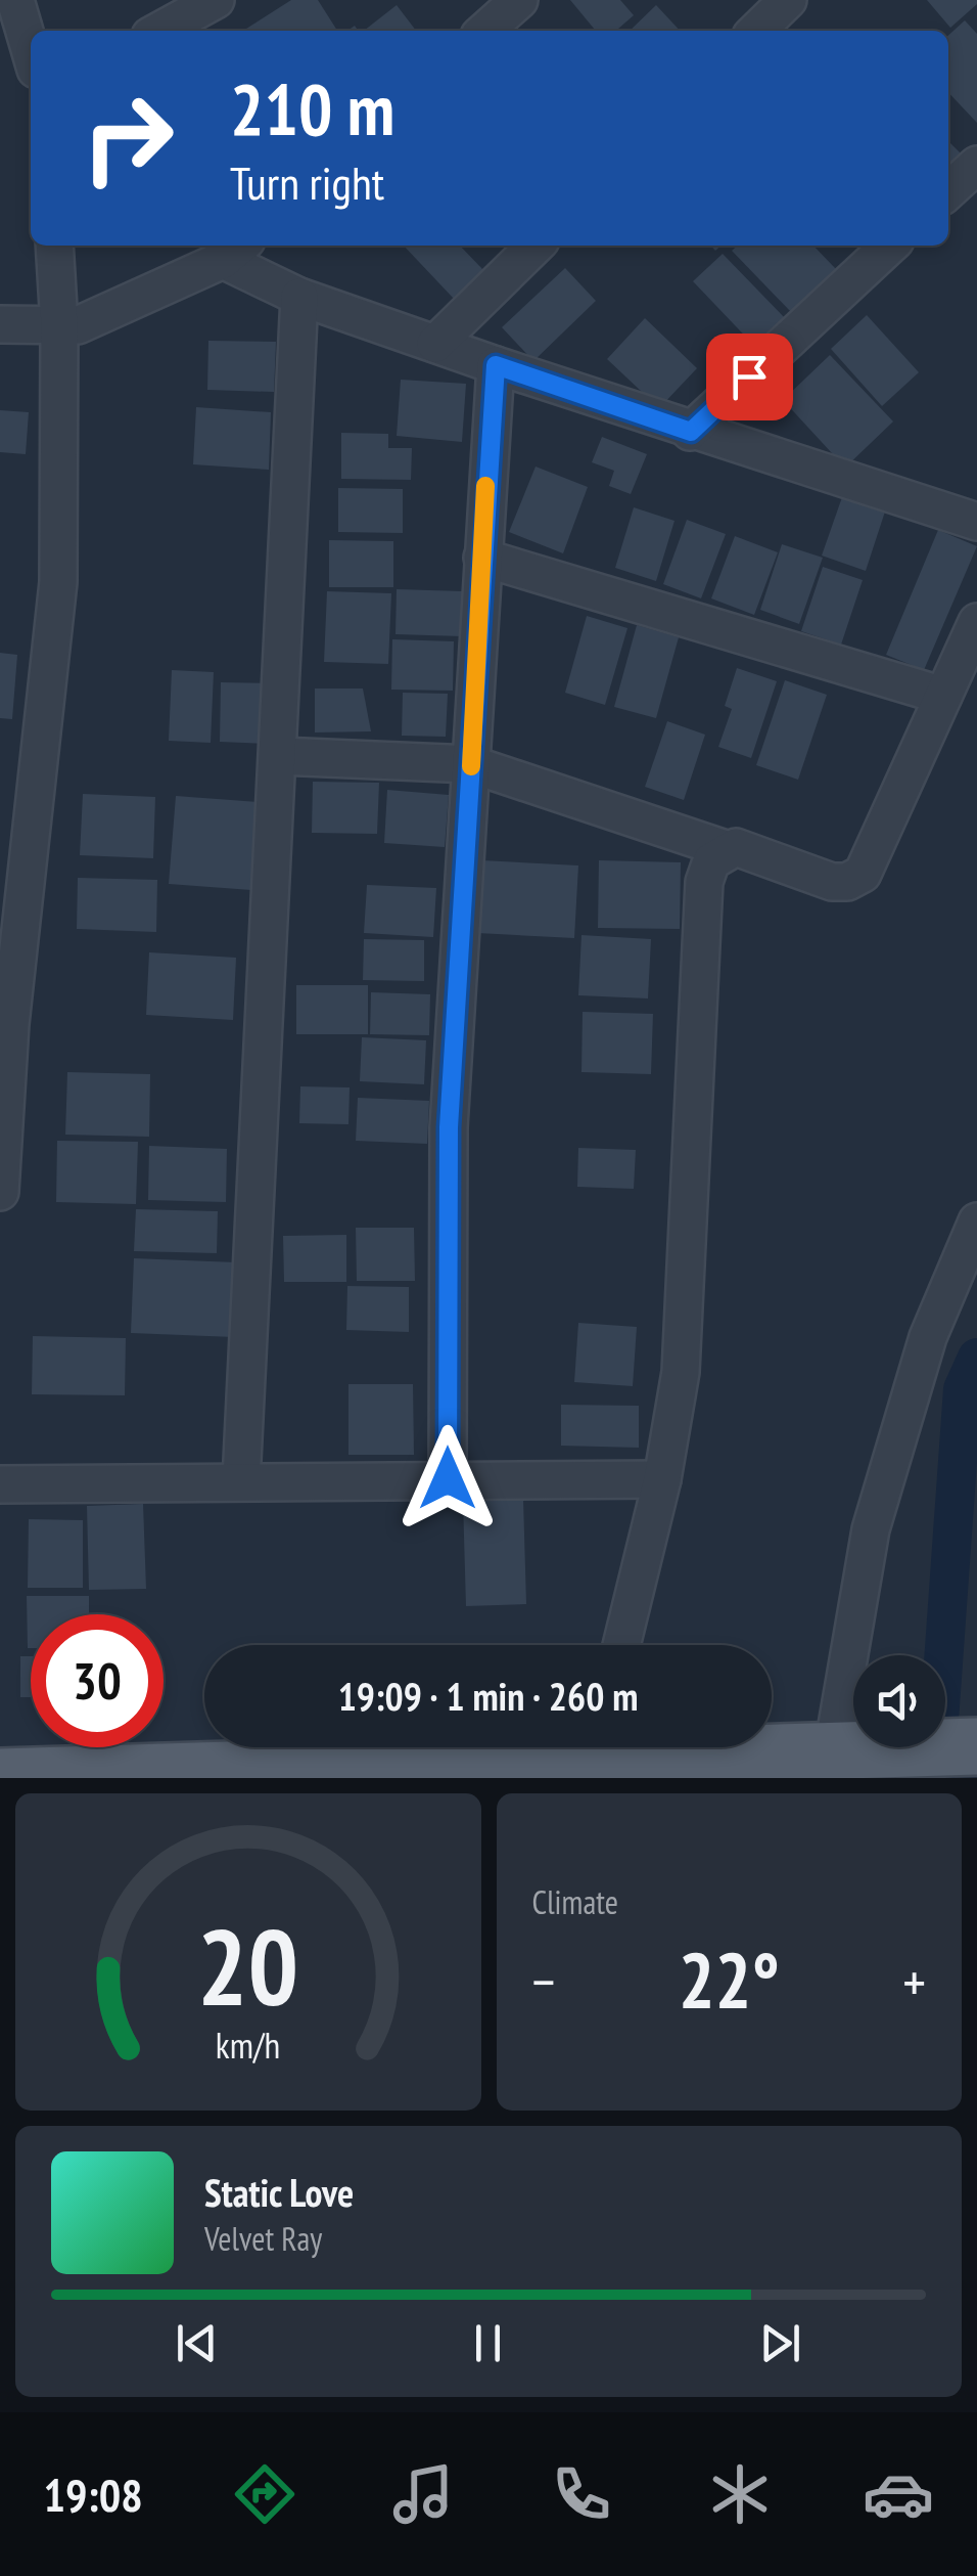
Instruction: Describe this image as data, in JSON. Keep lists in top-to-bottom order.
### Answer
{
  "page": {
    "turn": ["210 m", "Turn right"],
    "limit": "30",
    "trip": "19:09 · 1 min · 260 m",
    "tile": "Climate",
    "heat": ["−", "22°", "+"],
    "song": ["Static Love", "Velvet Ray"],
    "tabs": "19:08",
    "gauge": ["20", "km/h"]
  }
}
